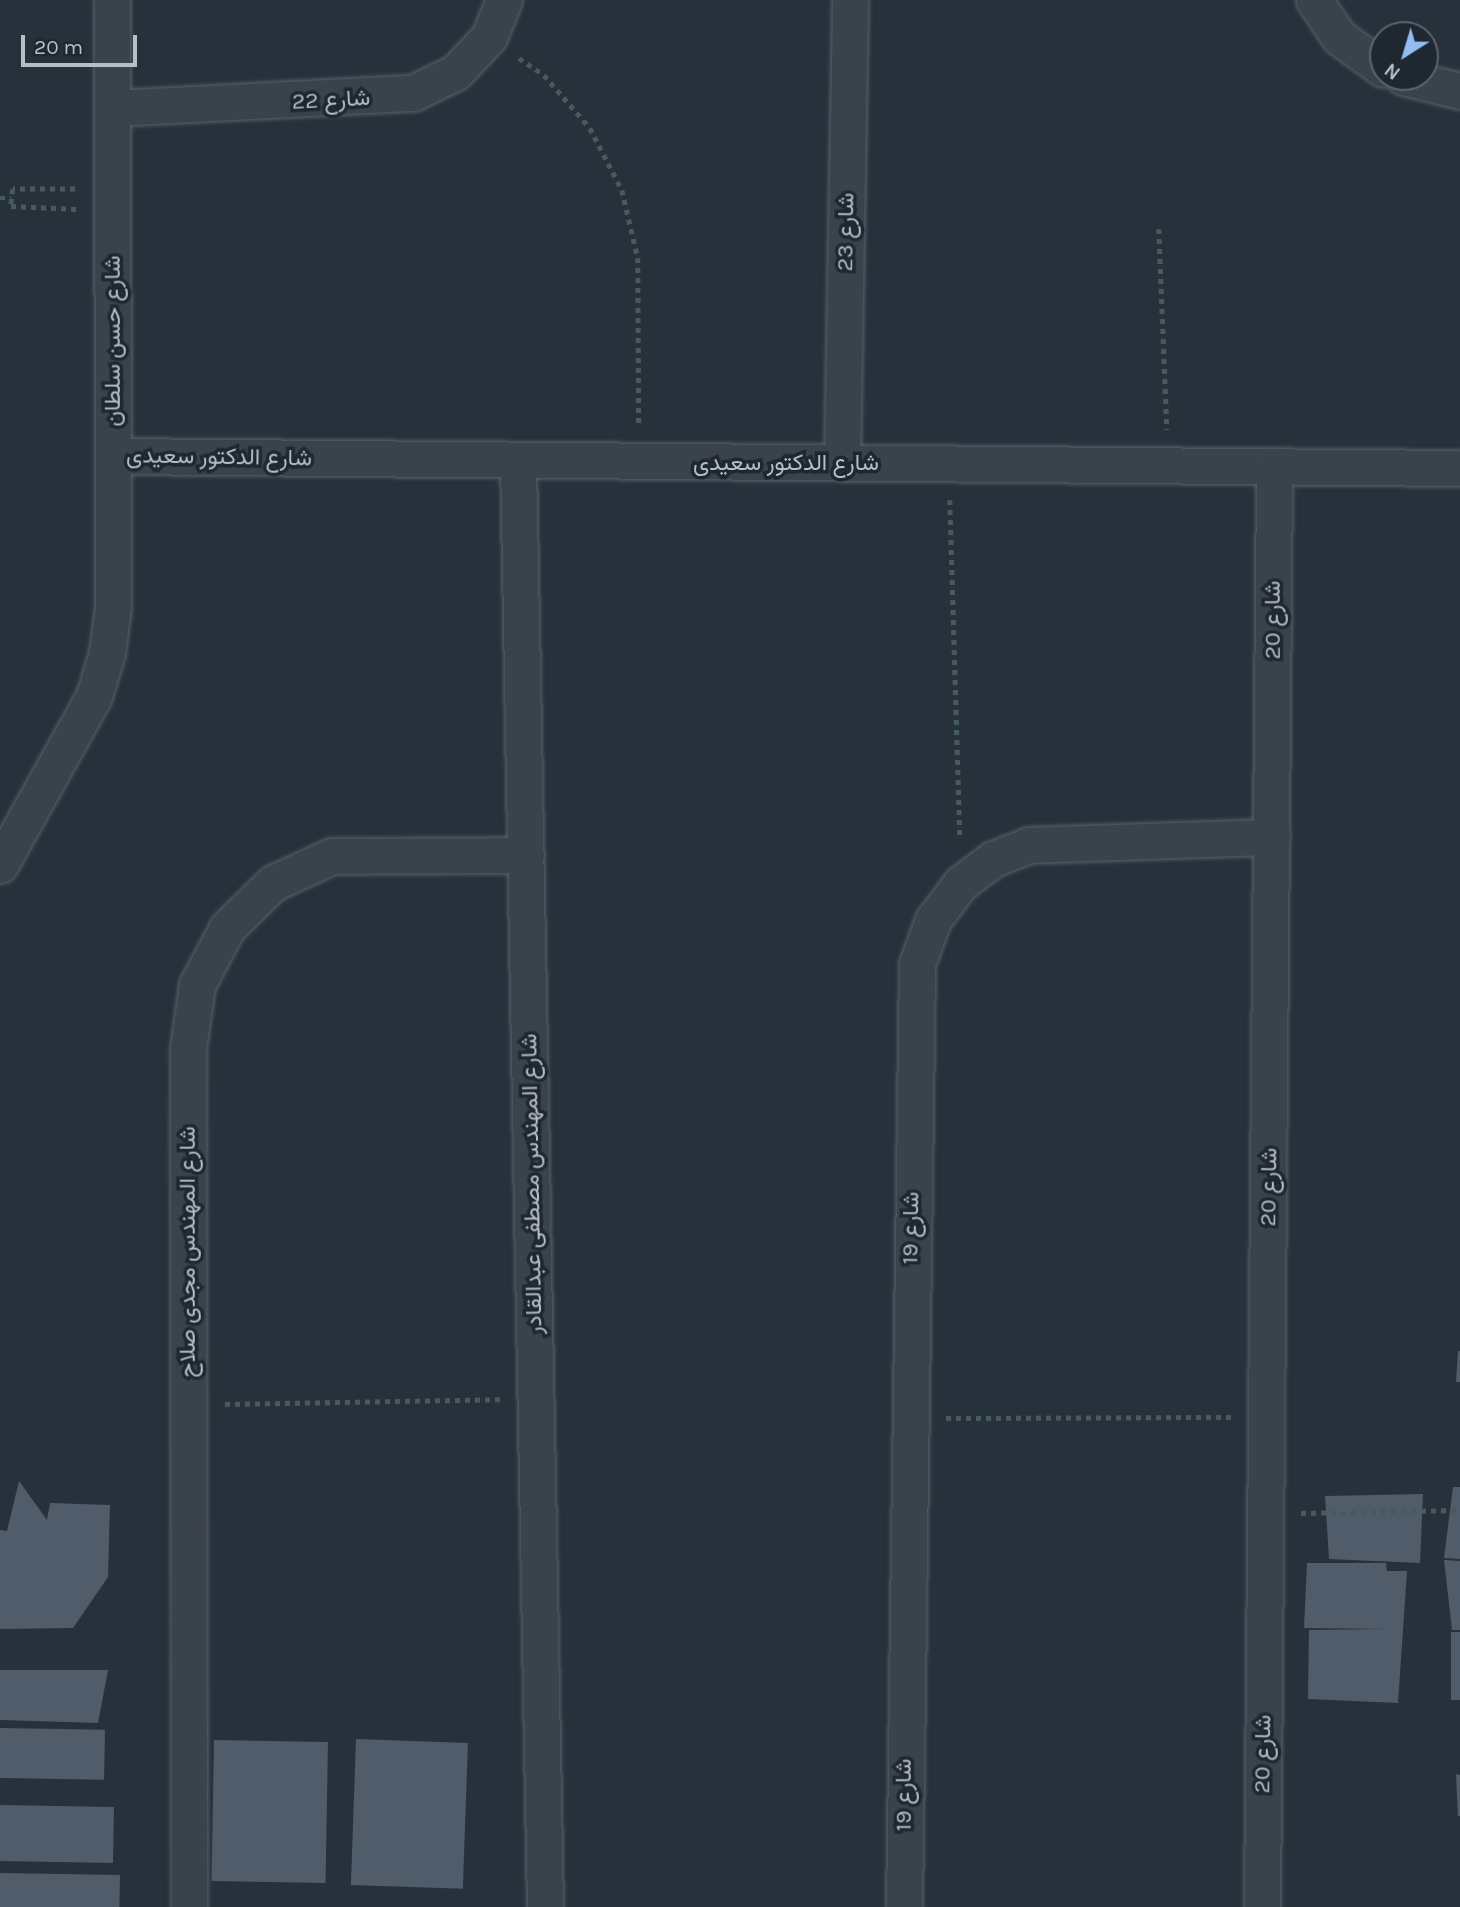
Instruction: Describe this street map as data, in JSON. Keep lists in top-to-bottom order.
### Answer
{
  "streets": {
    "street": [
      "شارع 22",
      "شارع 23",
      "شارع حسن سلطان",
      "شارع الدكتور سعيدى",
      "شارع 20",
      "شارع المهندس مصطفى عبدالقادر",
      "شارع 19",
      "شارع المهندس مجدى صلاح"
    ]
  },
  "crossings": [
    ["شارع 22", "شارع حسن سلطان"],
    ["شارع 23", "شارع الدكتور سعيدى"],
    ["شارع حسن سلطان", "شارع الدكتور سعيدى"],
    ["شارع الدكتور سعيدى", "شارع 20"],
    ["شارع الدكتور سعيدى", "شارع المهندس مصطفى عبدالقادر"],
    ["شارع 20", "شارع 19"],
    ["شارع المهندس مصطفى عبدالقادر", "شارع المهندس مجدى صلاح"]
  ],
  "scale_bar": "20 m",
  "north": "bottom left"
}
